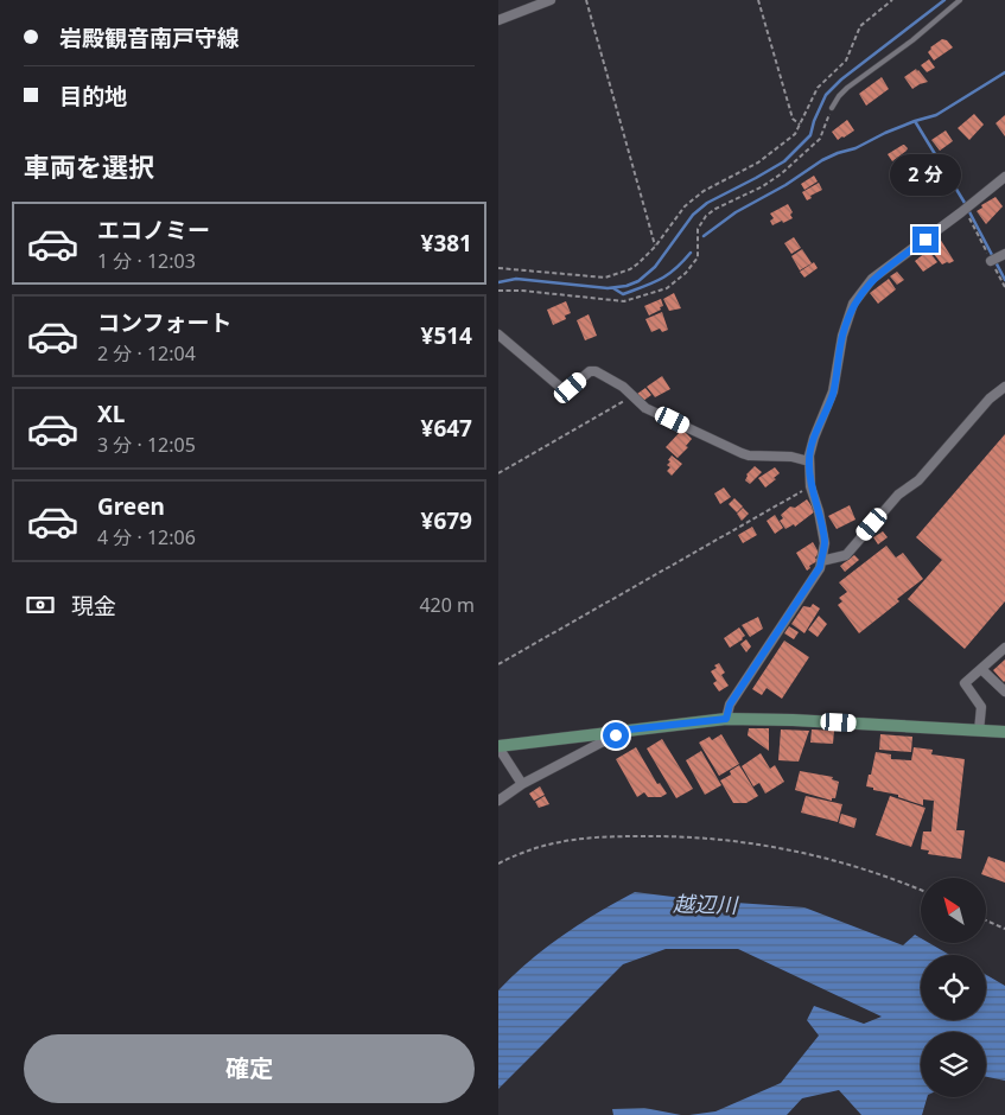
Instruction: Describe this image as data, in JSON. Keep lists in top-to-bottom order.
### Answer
{
  "water": ["越辺川"],
  "north": "top left",
  "page": {
    "banner": ["岩殿観音南戸守線", "目的地"],
    "heading": "車両を選択",
    "bubble": "2 分",
    "list": [
      {
        "name": "エコノミー",
        "note": "1 分 · 12:03",
        "value": "¥381"
      },
      {
        "name": "コンフォート",
        "note": "2 分 · 12:04",
        "value": "¥514"
      },
      {
        "name": "XL",
        "note": "3 分 · 12:05",
        "value": "¥647"
      },
      {
        "name": "Green",
        "note": "4 分 · 12:06",
        "value": "¥679"
      }
    ],
    "pay": ["現金", "420 m"],
    "buttons": "確定"
  }
}
